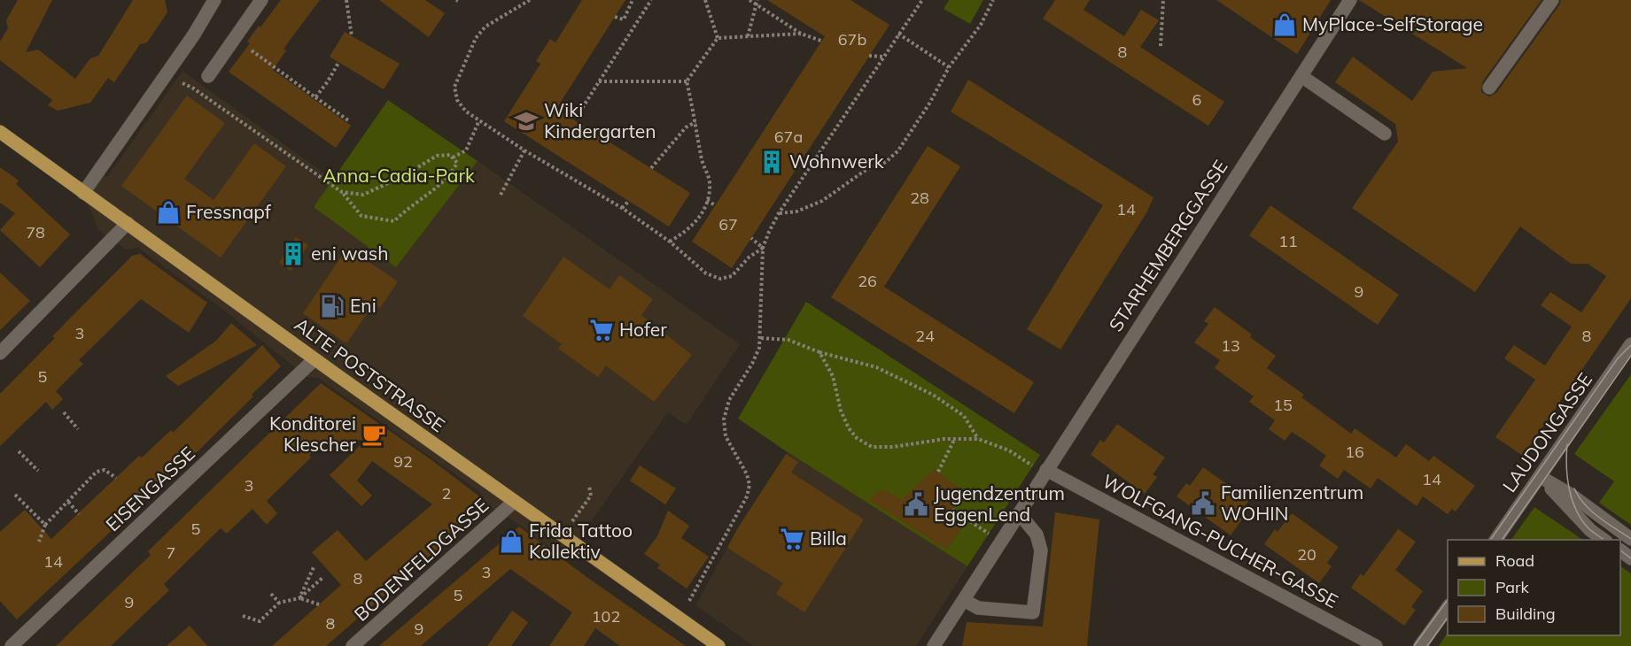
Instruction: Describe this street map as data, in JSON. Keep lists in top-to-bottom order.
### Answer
{
  "streets": {
    "main road": ["ALTE POSTSTRASSE"],
    "street": [
      "STARHEMBERGGASSE",
      "LAUDONGASSE",
      "EISENGASSE",
      "WOLFGANG-PUCHER-GASSE",
      "BODENFELDGASSE"
    ]
  },
  "crossings": [
    ["STARHEMBERGGASSE", "WOLFGANG-PUCHER-GASSE"],
    ["ALTE POSTSTRASSE", "EISENGASSE"],
    ["ALTE POSTSTRASSE", "BODENFELDGASSE"]
  ],
  "parks": ["Anna-Cadia-Park"],
  "places": {
    "shop": ["MyPlace-SelfStorage", "Fressnapf", "Frida Tattoo Kollektiv"],
    "school or university": ["Wiki Kindergarten"],
    "building": ["Wohnwerk", "eni wash"],
    "fuel station": ["Eni"],
    "supermarket": ["Hofer", "Billa"],
    "cafe": ["Konditorei Klescher"],
    "public building": ["Familienzentrum WOHIN", "Jugendzentrum EggenLend"]
  },
  "house_numbers": [
    "67b",
    "8",
    "6",
    "67a",
    "28",
    "14",
    "67",
    "78",
    "11",
    "26",
    "9",
    "3",
    "24",
    "8",
    "13",
    "5",
    "15",
    "16",
    "92",
    "14",
    "3",
    "2",
    "5",
    "7",
    "20",
    "14",
    "3",
    "8",
    "5",
    "9",
    "102",
    "8",
    "9"
  ],
  "legend": ["Road", "Park", "Building"]
}
